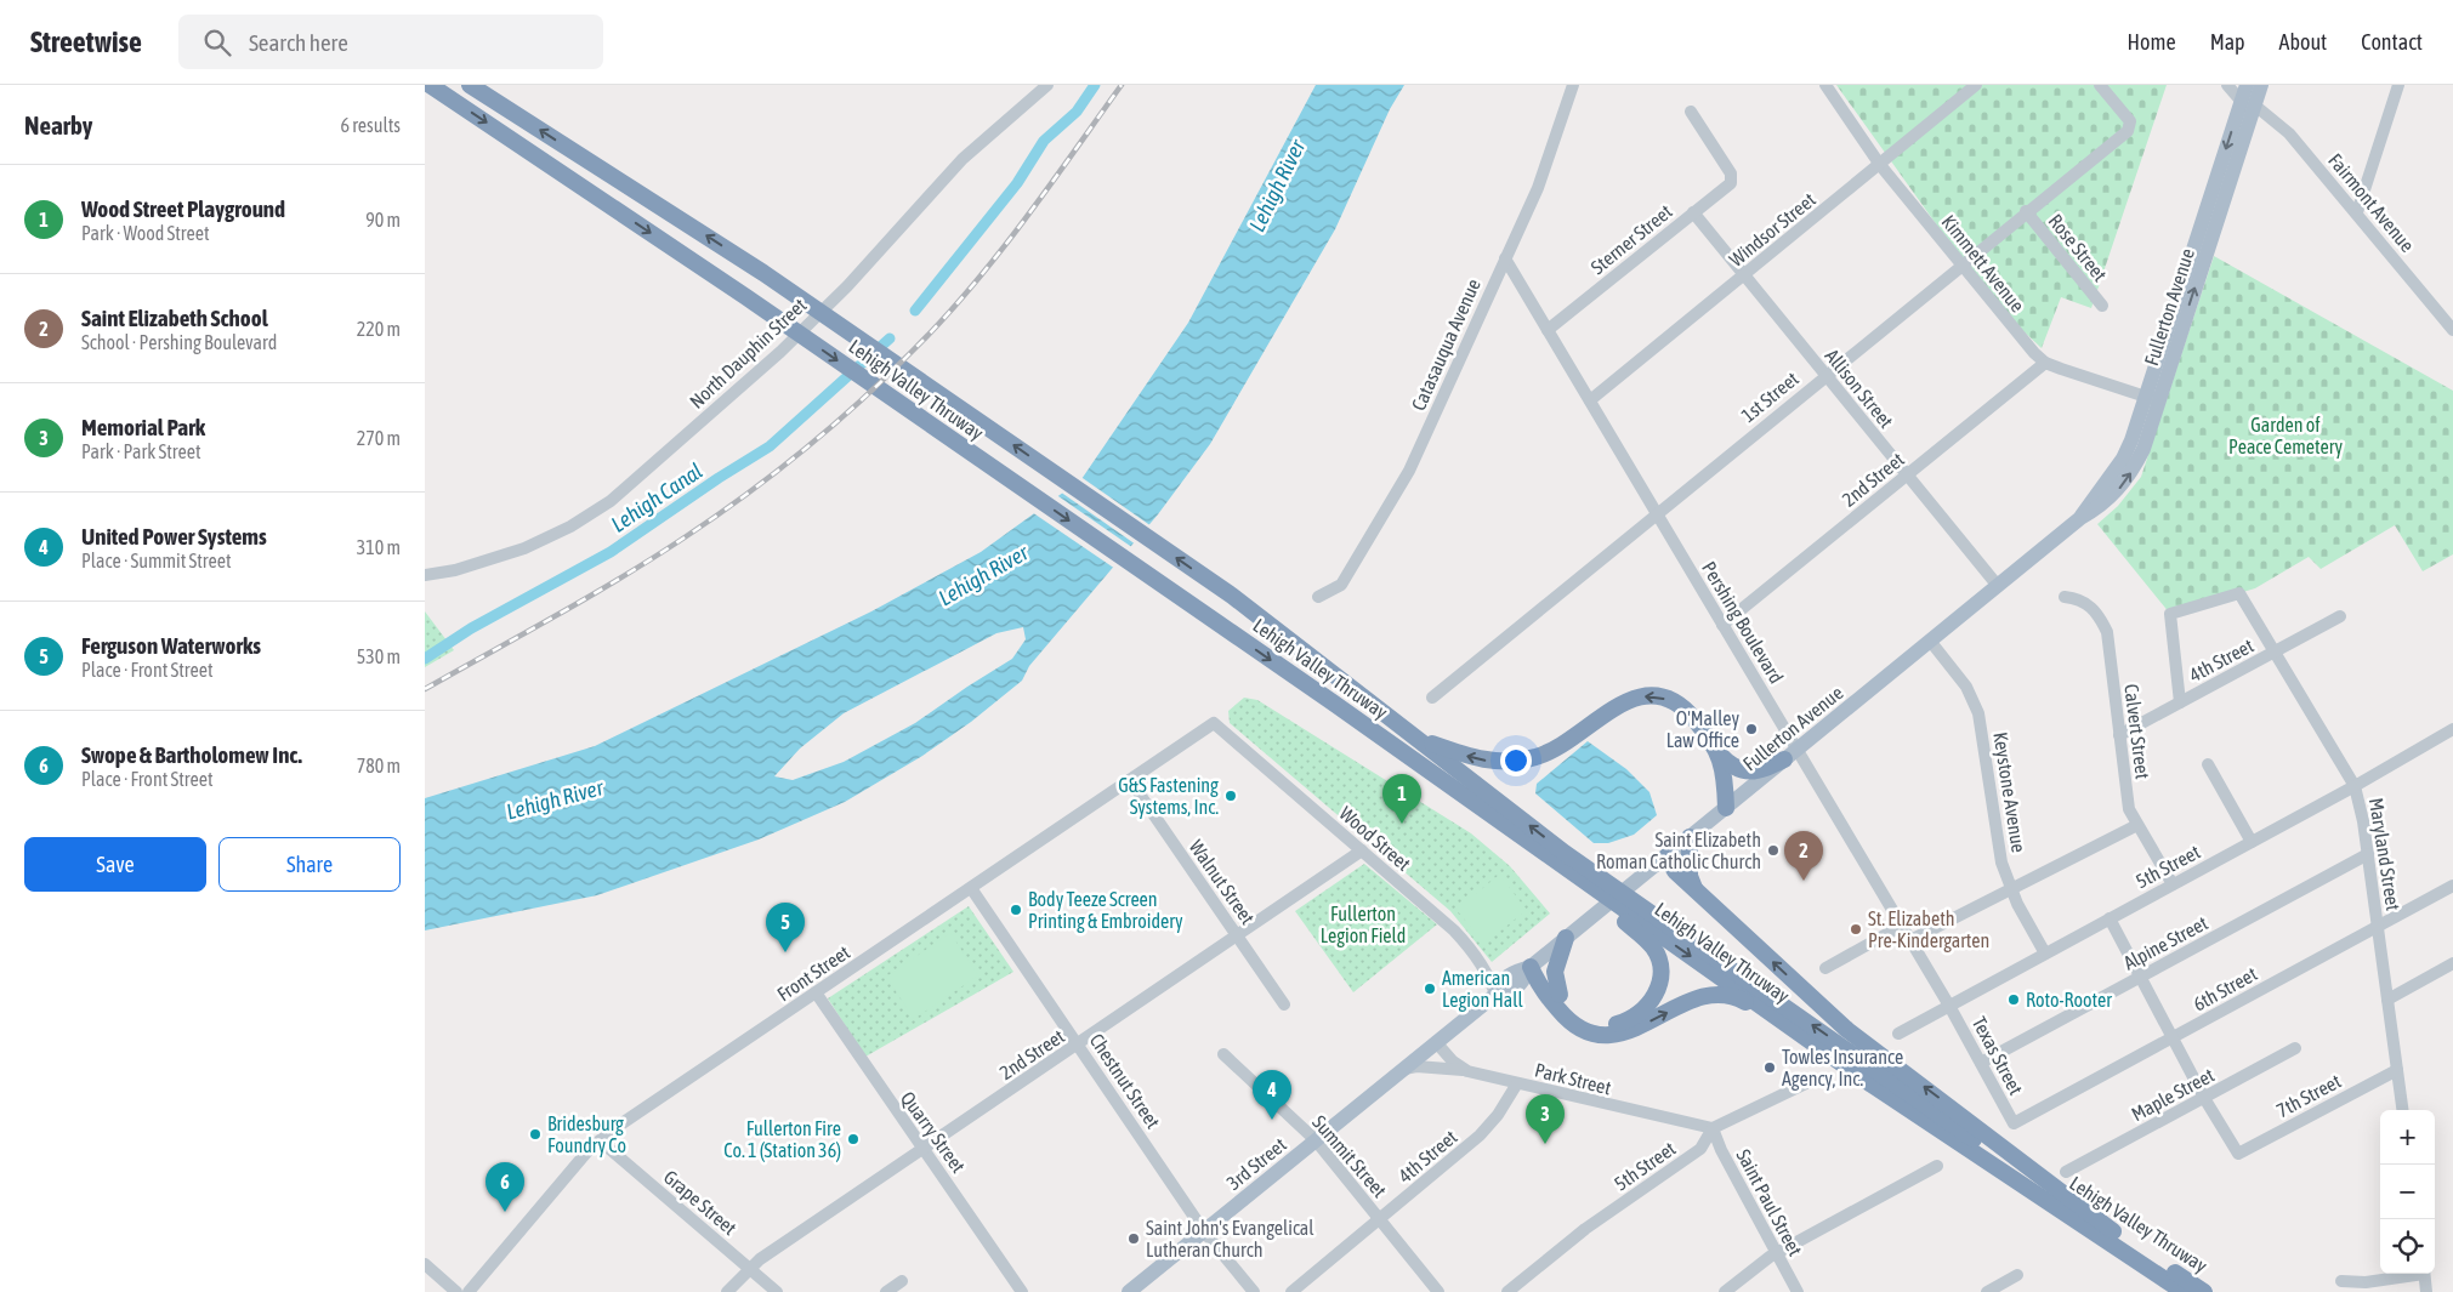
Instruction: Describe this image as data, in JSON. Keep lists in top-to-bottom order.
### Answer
{
  "streets": {
    "highway": ["Lehigh Valley Thruway"],
    "main road": ["Fullerton Avenue", "3rd Street"],
    "street": [
      "Fairmont Avenue",
      "Windsor Street",
      "Sterner Street",
      "Rose Street",
      "Kimmett Avenue",
      "Catasauqua Avenue",
      "North Dauphin Street",
      "Allison Street",
      "1st Street",
      "2nd Street",
      "Pershing Boulevard",
      "4th Street",
      "Calvert Street",
      "Keystone Avenue",
      "Wood Street",
      "Maryland Street",
      "5th Street",
      "Walnut Street",
      "Alpine Street",
      "Front Street",
      "6th Street",
      "Texas Street",
      "Park Street",
      "Chestnut Street",
      "Maple Street",
      "7th Street",
      "Quarry Street",
      "Summit Street",
      "Grape Street",
      "Saint Paul Street"
    ]
  },
  "crossings": [
    ["Fairmont Avenue", "Fullerton Avenue"],
    ["Windsor Street", "Kimmett Avenue"],
    ["Windsor Street", "Allison Street"],
    ["Windsor Street", "Pershing Boulevard"],
    ["Sterner Street", "Allison Street"],
    ["Sterner Street", "Pershing Boulevard"],
    ["Rose Street", "1st Street"],
    ["Kimmett Avenue", "Fullerton Avenue"],
    ["Kimmett Avenue", "1st Street"],
    ["Kimmett Avenue", "2nd Street"],
    ["Fullerton Avenue", "Allison Street"],
    ["Fullerton Avenue", "Pershing Boulevard"],
    ["Fullerton Avenue", "Keystone Avenue"],
    ["Fullerton Avenue", "Wood Street"],
    ["Fullerton Avenue", "Park Street"],
    ["Fullerton Avenue", "3rd Street"],
    ["Catasauqua Avenue", "Pershing Boulevard"],
    ["Allison Street", "1st Street"],
    ["Allison Street", "2nd Street"],
    ["1st Street", "Pershing Boulevard"],
    ["2nd Street", "Pershing Boulevard"],
    ["2nd Street", "Wood Street"],
    ["2nd Street", "Walnut Street"],
    ["2nd Street", "Chestnut Street"],
    ["2nd Street", "Quarry Street"],
    ["2nd Street", "Grape Street"],
    ["Pershing Boulevard", "5th Street"],
    ["Pershing Boulevard", "Texas Street"],
    ["4th Street", "Calvert Street"],
    ["4th Street", "Maryland Street"],
    ["4th Street", "Park Street"],
    ["4th Street", "Summit Street"],
    ["Calvert Street", "5th Street"],
    ["Keystone Avenue", "5th Street"],
    ["Wood Street", "Front Street"],
    ["Maryland Street", "5th Street"],
    ["Maryland Street", "Alpine Street"],
    ["Maryland Street", "6th Street"],
    ["Maryland Street", "7th Street"],
    ["5th Street", "Texas Street"],
    ["5th Street", "Park Street"],
    ["5th Street", "Saint Paul Street"],
    ["Walnut Street", "Front Street"],
    ["Alpine Street", "Texas Street"],
    ["Front Street", "Chestnut Street"],
    ["Front Street", "Quarry Street"],
    ["Front Street", "Grape Street"],
    ["6th Street", "Texas Street"],
    ["Park Street", "3rd Street"],
    ["Park Street", "Saint Paul Street"],
    ["Chestnut Street", "3rd Street"],
    ["Maple Street", "7th Street"],
    ["Summit Street", "3rd Street"]
  ],
  "water": ["Lehigh River", "Lehigh Canal"],
  "parks": ["Garden of Peace Cemetery", "Fullerton Legion Field"],
  "places": [
    "O'Malley Law Office",
    "G&S Fastening Systems, Inc.",
    "Saint Elizabeth Roman Catholic Church",
    "Body Teeze Screen Printing & Embroidery",
    "St. Elizabeth Pre-Kindergarten",
    "American Legion Hall",
    "Roto-Rooter",
    "Towles Insurance Agency, Inc.",
    "Bridesburg Foundry Co",
    "Fullerton Fire Co. 1 (Station 36)",
    "Saint John's Evangelical Lutheran Church"
  ],
  "page": {
    "header": "Streetwise",
    "search": "Search here",
    "nav": [
      "Home",
      "Map",
      "About",
      "Contact"
    ],
    "heading": ["Nearby", "6 results"],
    "list": [
      {
        "mark": "1",
        "name": "Wood Street Playground",
        "note": "Park · Wood Street",
        "value": "90 m"
      },
      {
        "mark": "2",
        "name": "Saint Elizabeth School",
        "note": "School · Pershing Boulevard",
        "value": "220 m"
      },
      {
        "mark": "3",
        "name": "Memorial Park",
        "note": "Park · Park Street",
        "value": "270 m"
      },
      {
        "mark": "4",
        "name": "United Power Systems",
        "note": "Place · Summit Street",
        "value": "310 m"
      },
      {
        "mark": "5",
        "name": "Ferguson Waterworks",
        "note": "Place · Front Street",
        "value": "530 m"
      },
      {
        "mark": "6",
        "name": "Swope & Bartholomew Inc.",
        "note": "Place · Front Street",
        "value": "780 m"
      }
    ],
    "pins": [
      "1",
      "2",
      "5",
      "4",
      "3",
      "6"
    ],
    "buttons": ["Save", "Share"],
    "map_buttons": ["+", "−"]
  }
}
